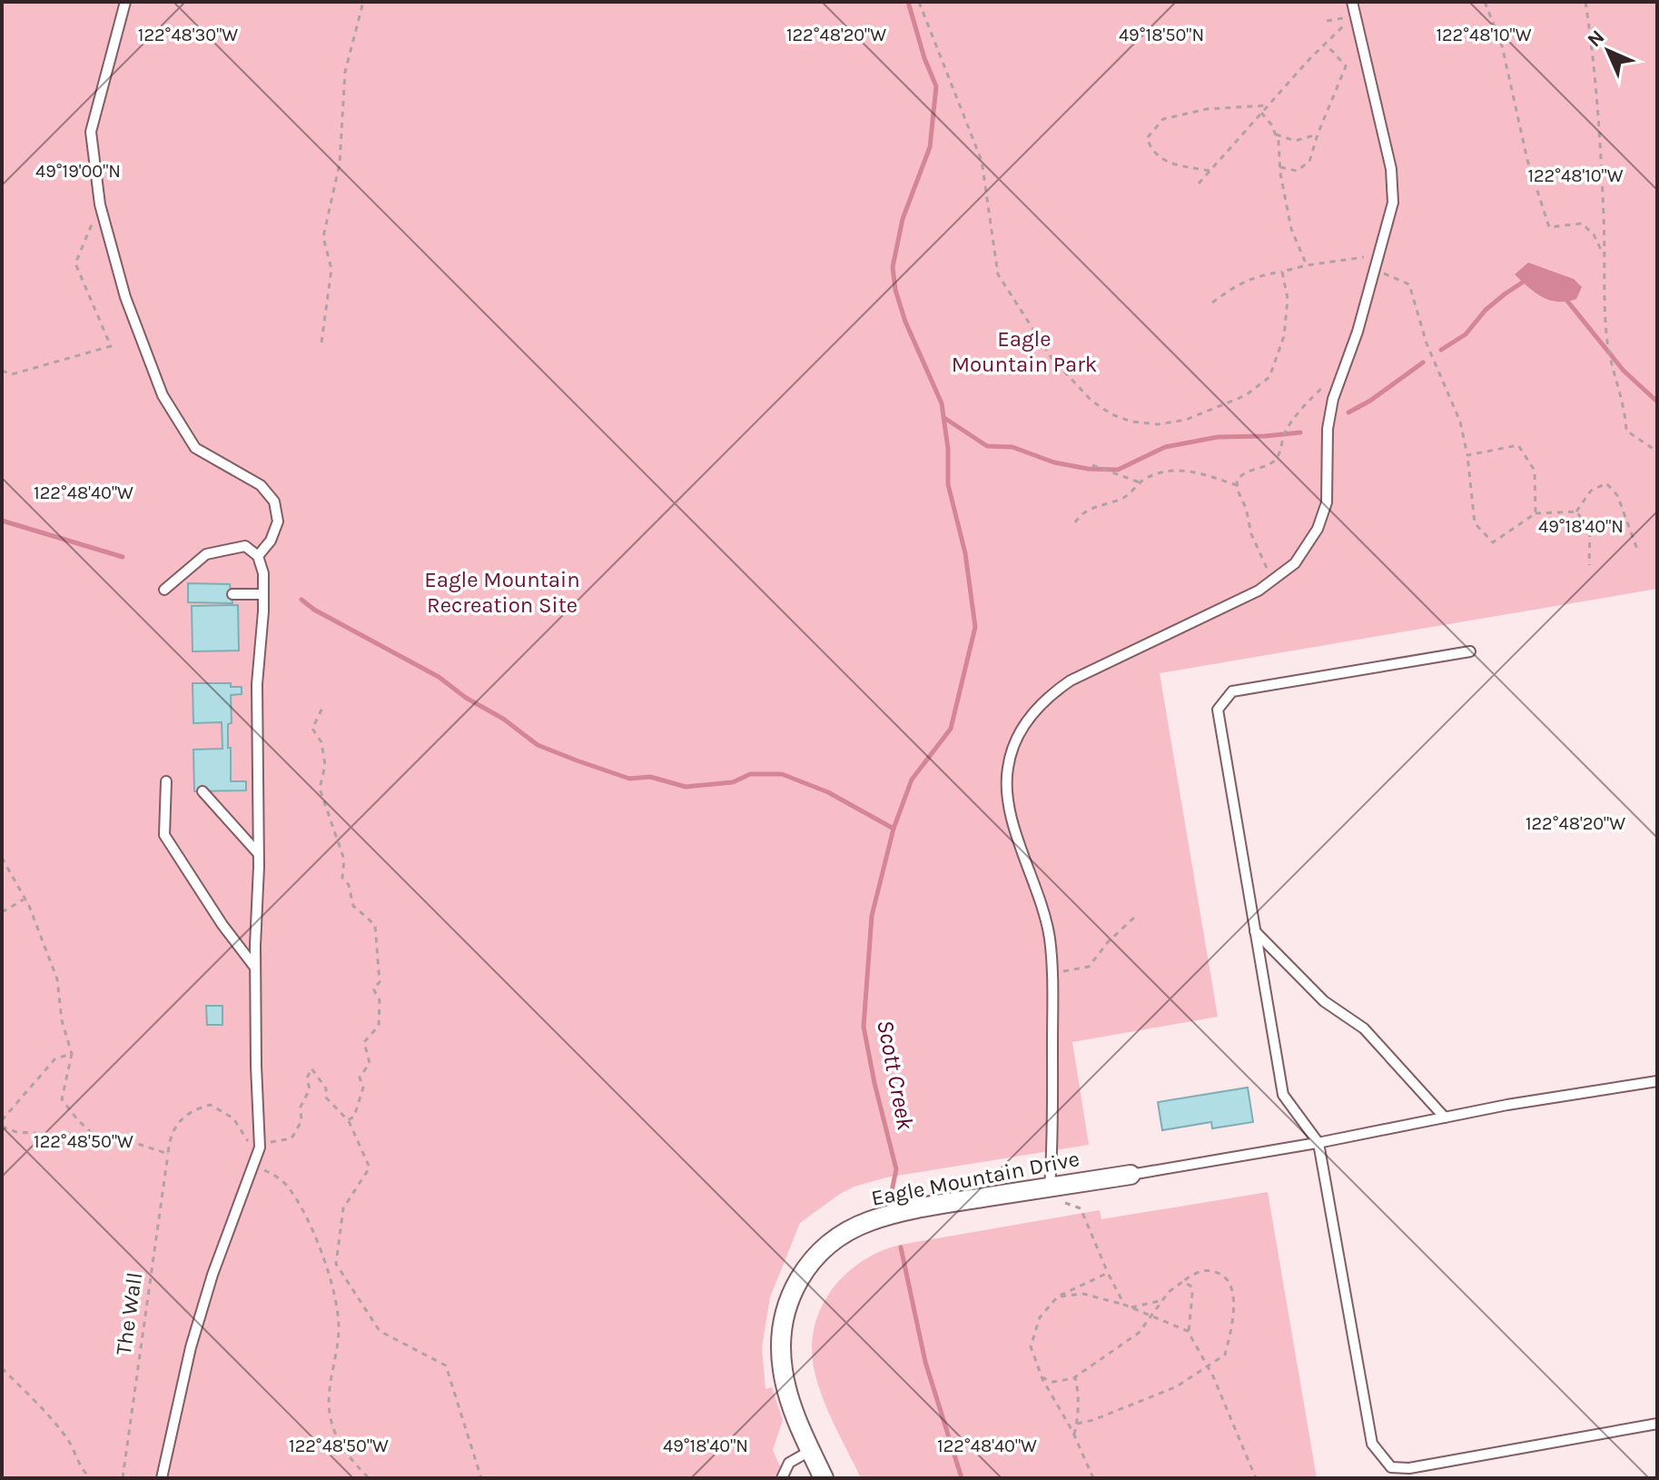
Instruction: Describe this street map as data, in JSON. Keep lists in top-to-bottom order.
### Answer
{
  "streets": {
    "street": ["Eagle Mountain Drive"],
    "path": ["The Wall"]
  },
  "water": ["Scott Creek"],
  "parks": ["Eagle Mountain Park", "Eagle Mountain Recreation Site"],
  "north": "top left",
  "coordinates": [
    "122°48'20\"W",
    "122°48'30\"W",
    "122°48'10\"W",
    "49°18'50\"N",
    "49°19'00\"N",
    "122°48'40\"W",
    "49°18'40\"N",
    "122°48'50\"W"
  ]
}
